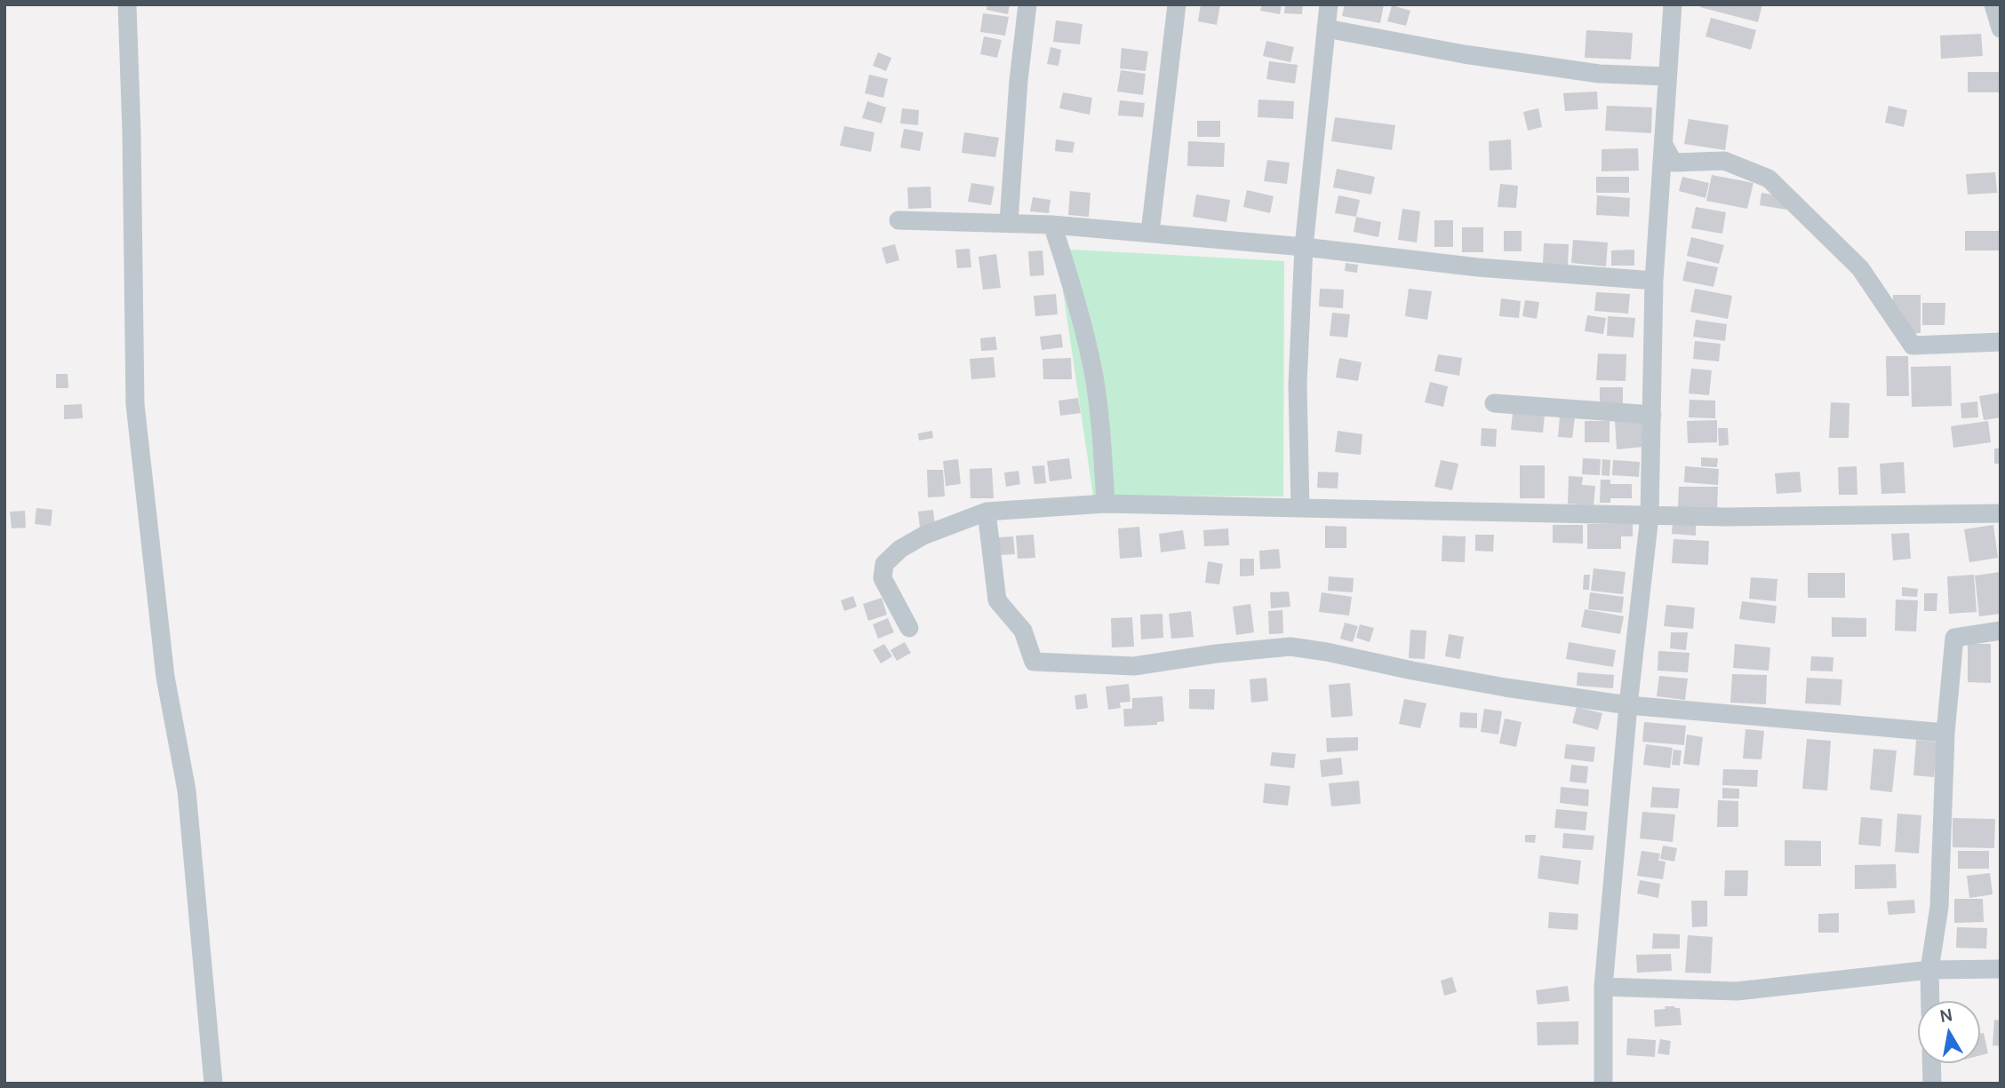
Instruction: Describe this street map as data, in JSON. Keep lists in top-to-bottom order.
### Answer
{
  "north": "top"
}
